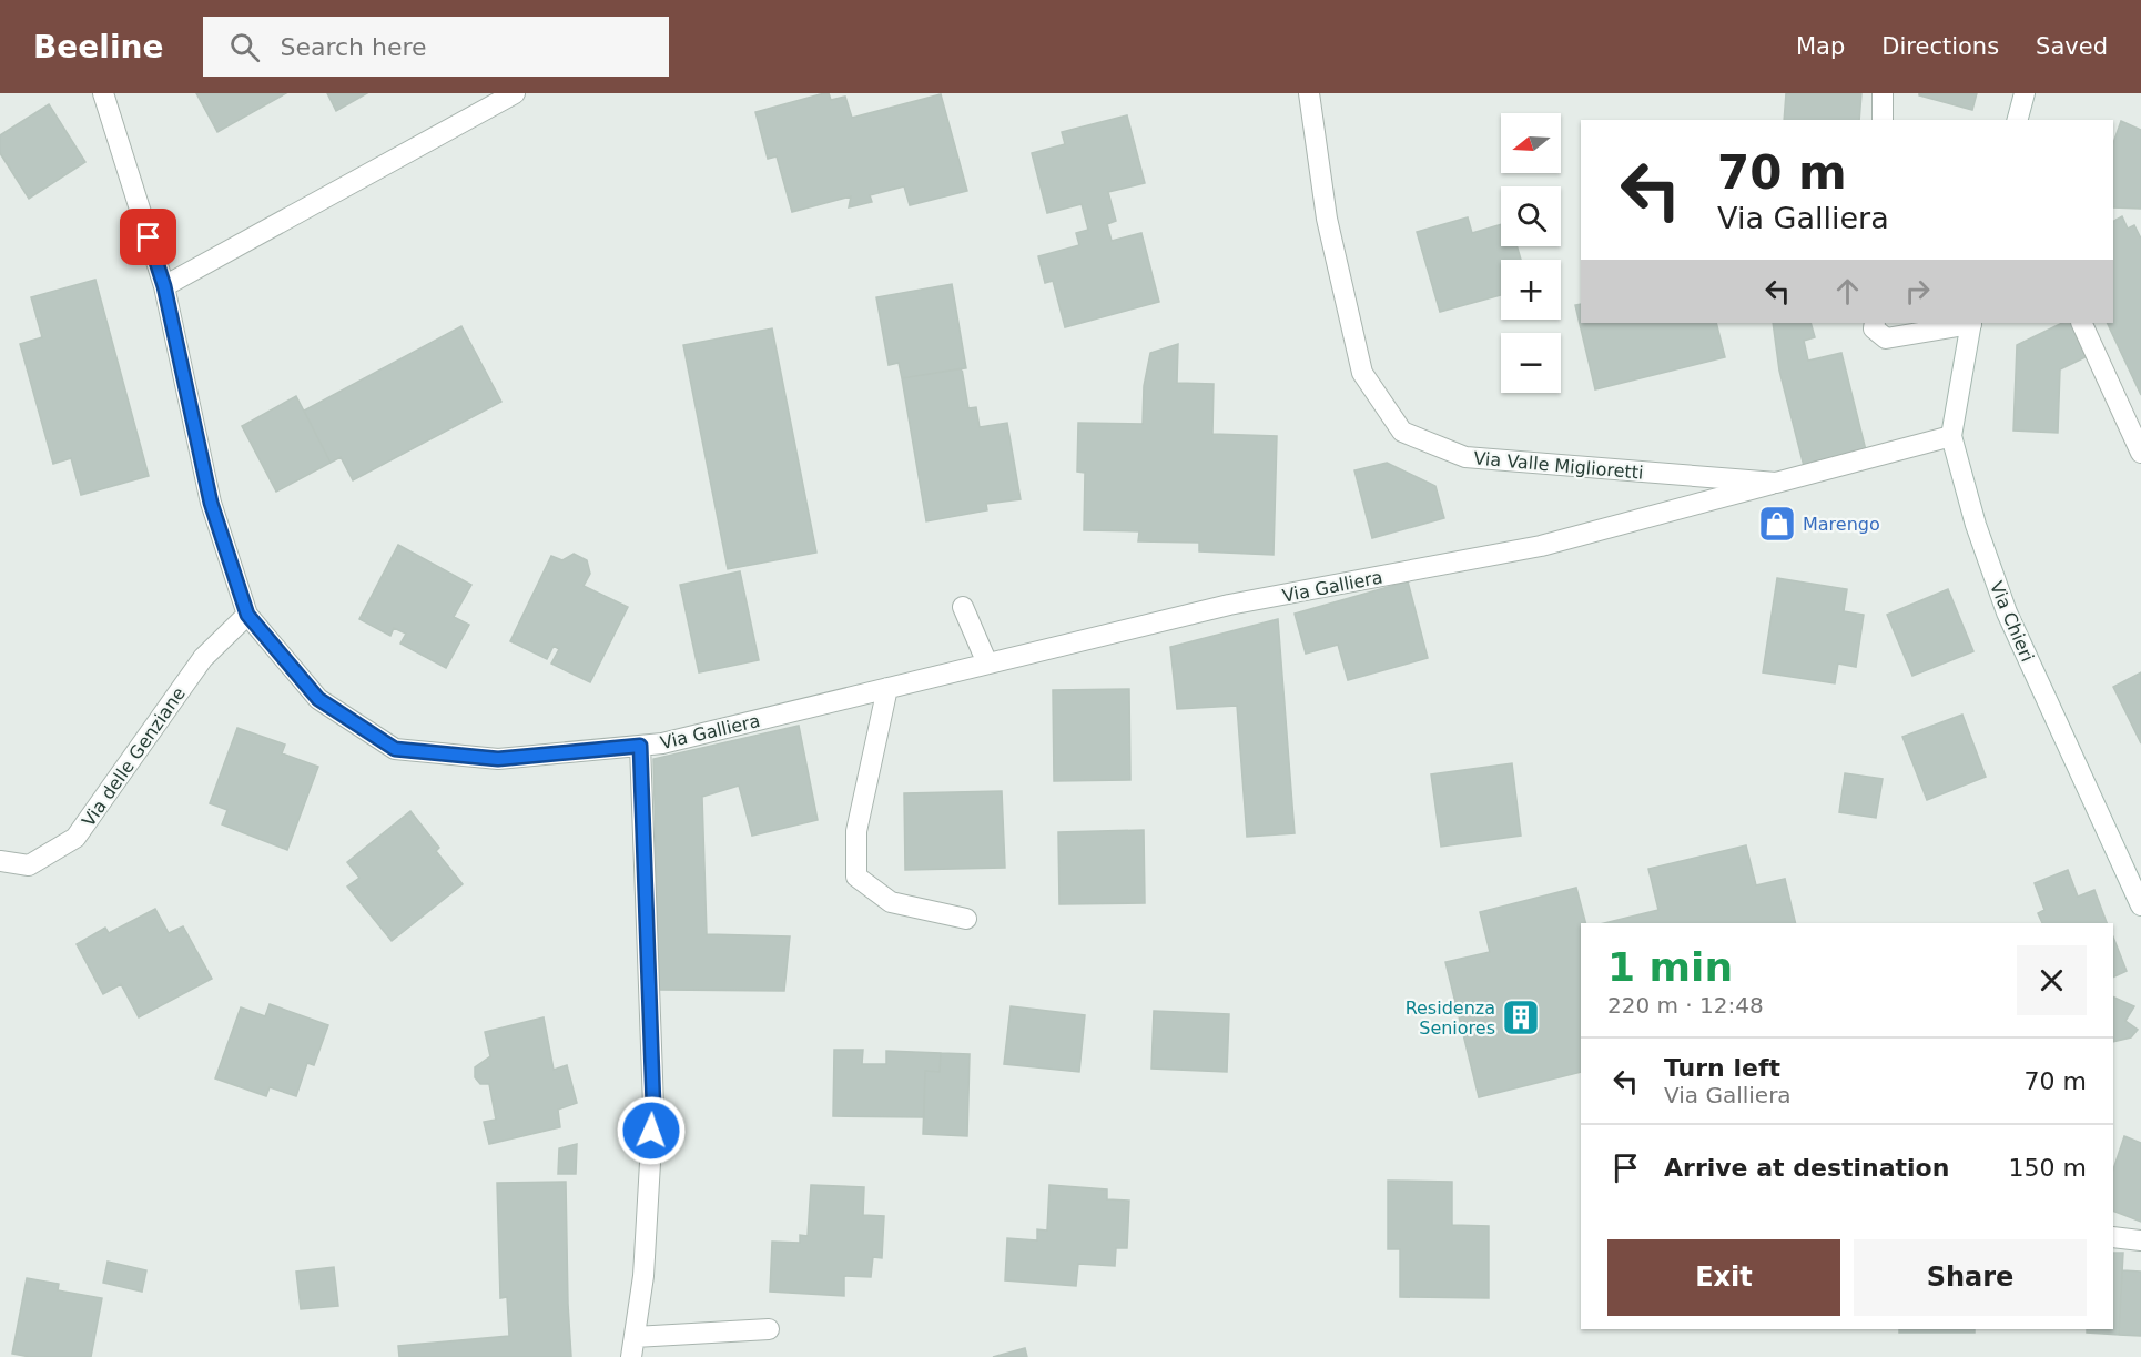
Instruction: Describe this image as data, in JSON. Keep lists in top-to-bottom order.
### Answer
{
  "streets": {
    "street": [
      "Via Valle Miglioretti",
      "Via Galliera",
      "Via Chieri",
      "Via delle Genziane"
    ]
  },
  "crossings": [
    ["Via Valle Miglioretti", "Via Galliera"],
    ["Via Valle Miglioretti", "Via Chieri"],
    ["Via Galliera", "Via delle Genziane"]
  ],
  "places": {
    "shop": ["Marengo"],
    "building": ["Residenza Seniores"]
  },
  "north": "left",
  "page": {
    "header": "Beeline",
    "search": "Search here",
    "nav": ["Map", "Directions", "Saved"],
    "map_buttons": ["+", "−"],
    "turn": ["70 m", "Via Galliera"],
    "heading": ["1 min", "220 m · 12:48"],
    "list": [
      {
        "name": "Turn left",
        "note": "Via Galliera",
        "value": "70 m"
      },
      {
        "name": "Arrive at destination",
        "value": "150 m"
      }
    ],
    "buttons": ["Exit", "Share"]
  }
}
